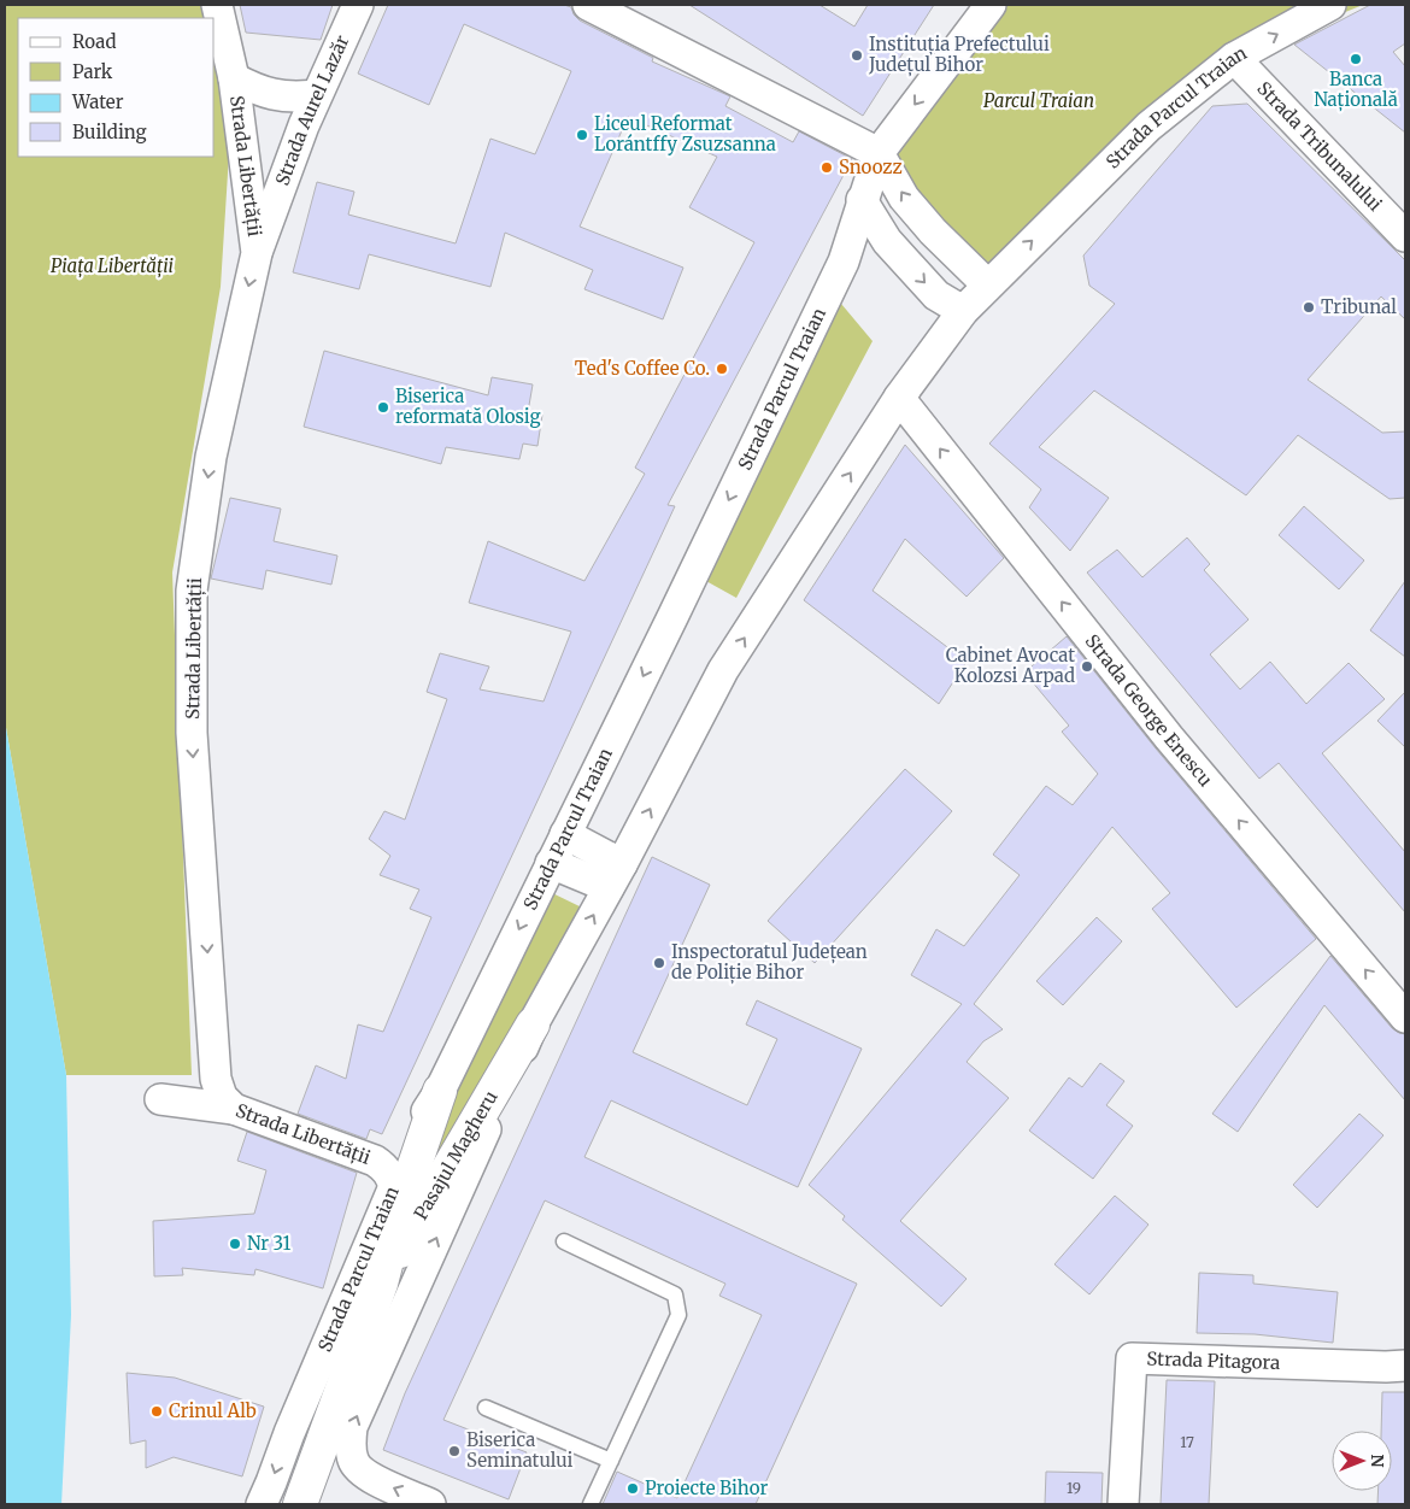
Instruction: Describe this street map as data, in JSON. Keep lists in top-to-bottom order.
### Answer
{
  "streets": {
    "street": [
      "Strada Parcul Traian",
      "Strada Aurel Lazăr",
      "Strada Tribunalului",
      "Strada Libertății",
      "Strada George Enescu",
      "Pasajul Magheru",
      "Strada Pitagora"
    ]
  },
  "crossings": [
    ["Strada Parcul Traian", "Strada Tribunalului"],
    ["Strada Parcul Traian", "Strada Libertății"],
    ["Strada Parcul Traian", "Strada George Enescu"],
    ["Strada Parcul Traian", "Pasajul Magheru"],
    ["Strada Aurel Lazăr", "Strada Libertății"]
  ],
  "one_way": ["Strada Libertății", "Strada George Enescu"],
  "parks": ["Parcul Traian", "Piața Libertății"],
  "places": [
    "Instituția Prefectului Județul Bihor",
    "Banca Națională",
    "Liceul Reformat Lorántffy Zsuzsanna",
    "Snoozz",
    "Tribunal",
    "Ted's Coffee Co.",
    "Biserica reformată Olosig",
    "Cabinet Avocat Kolozsi Arpad",
    "Inspectoratul Județean de Poliție Bihor",
    "Nr 31",
    "Crinul Alb",
    "Biserica Seminatului",
    "Proiecte Bihor"
  ],
  "house_numbers": ["17", "19"],
  "legend": [
    "Road",
    "Park",
    "Water",
    "Building"
  ],
  "north": "right"
}
